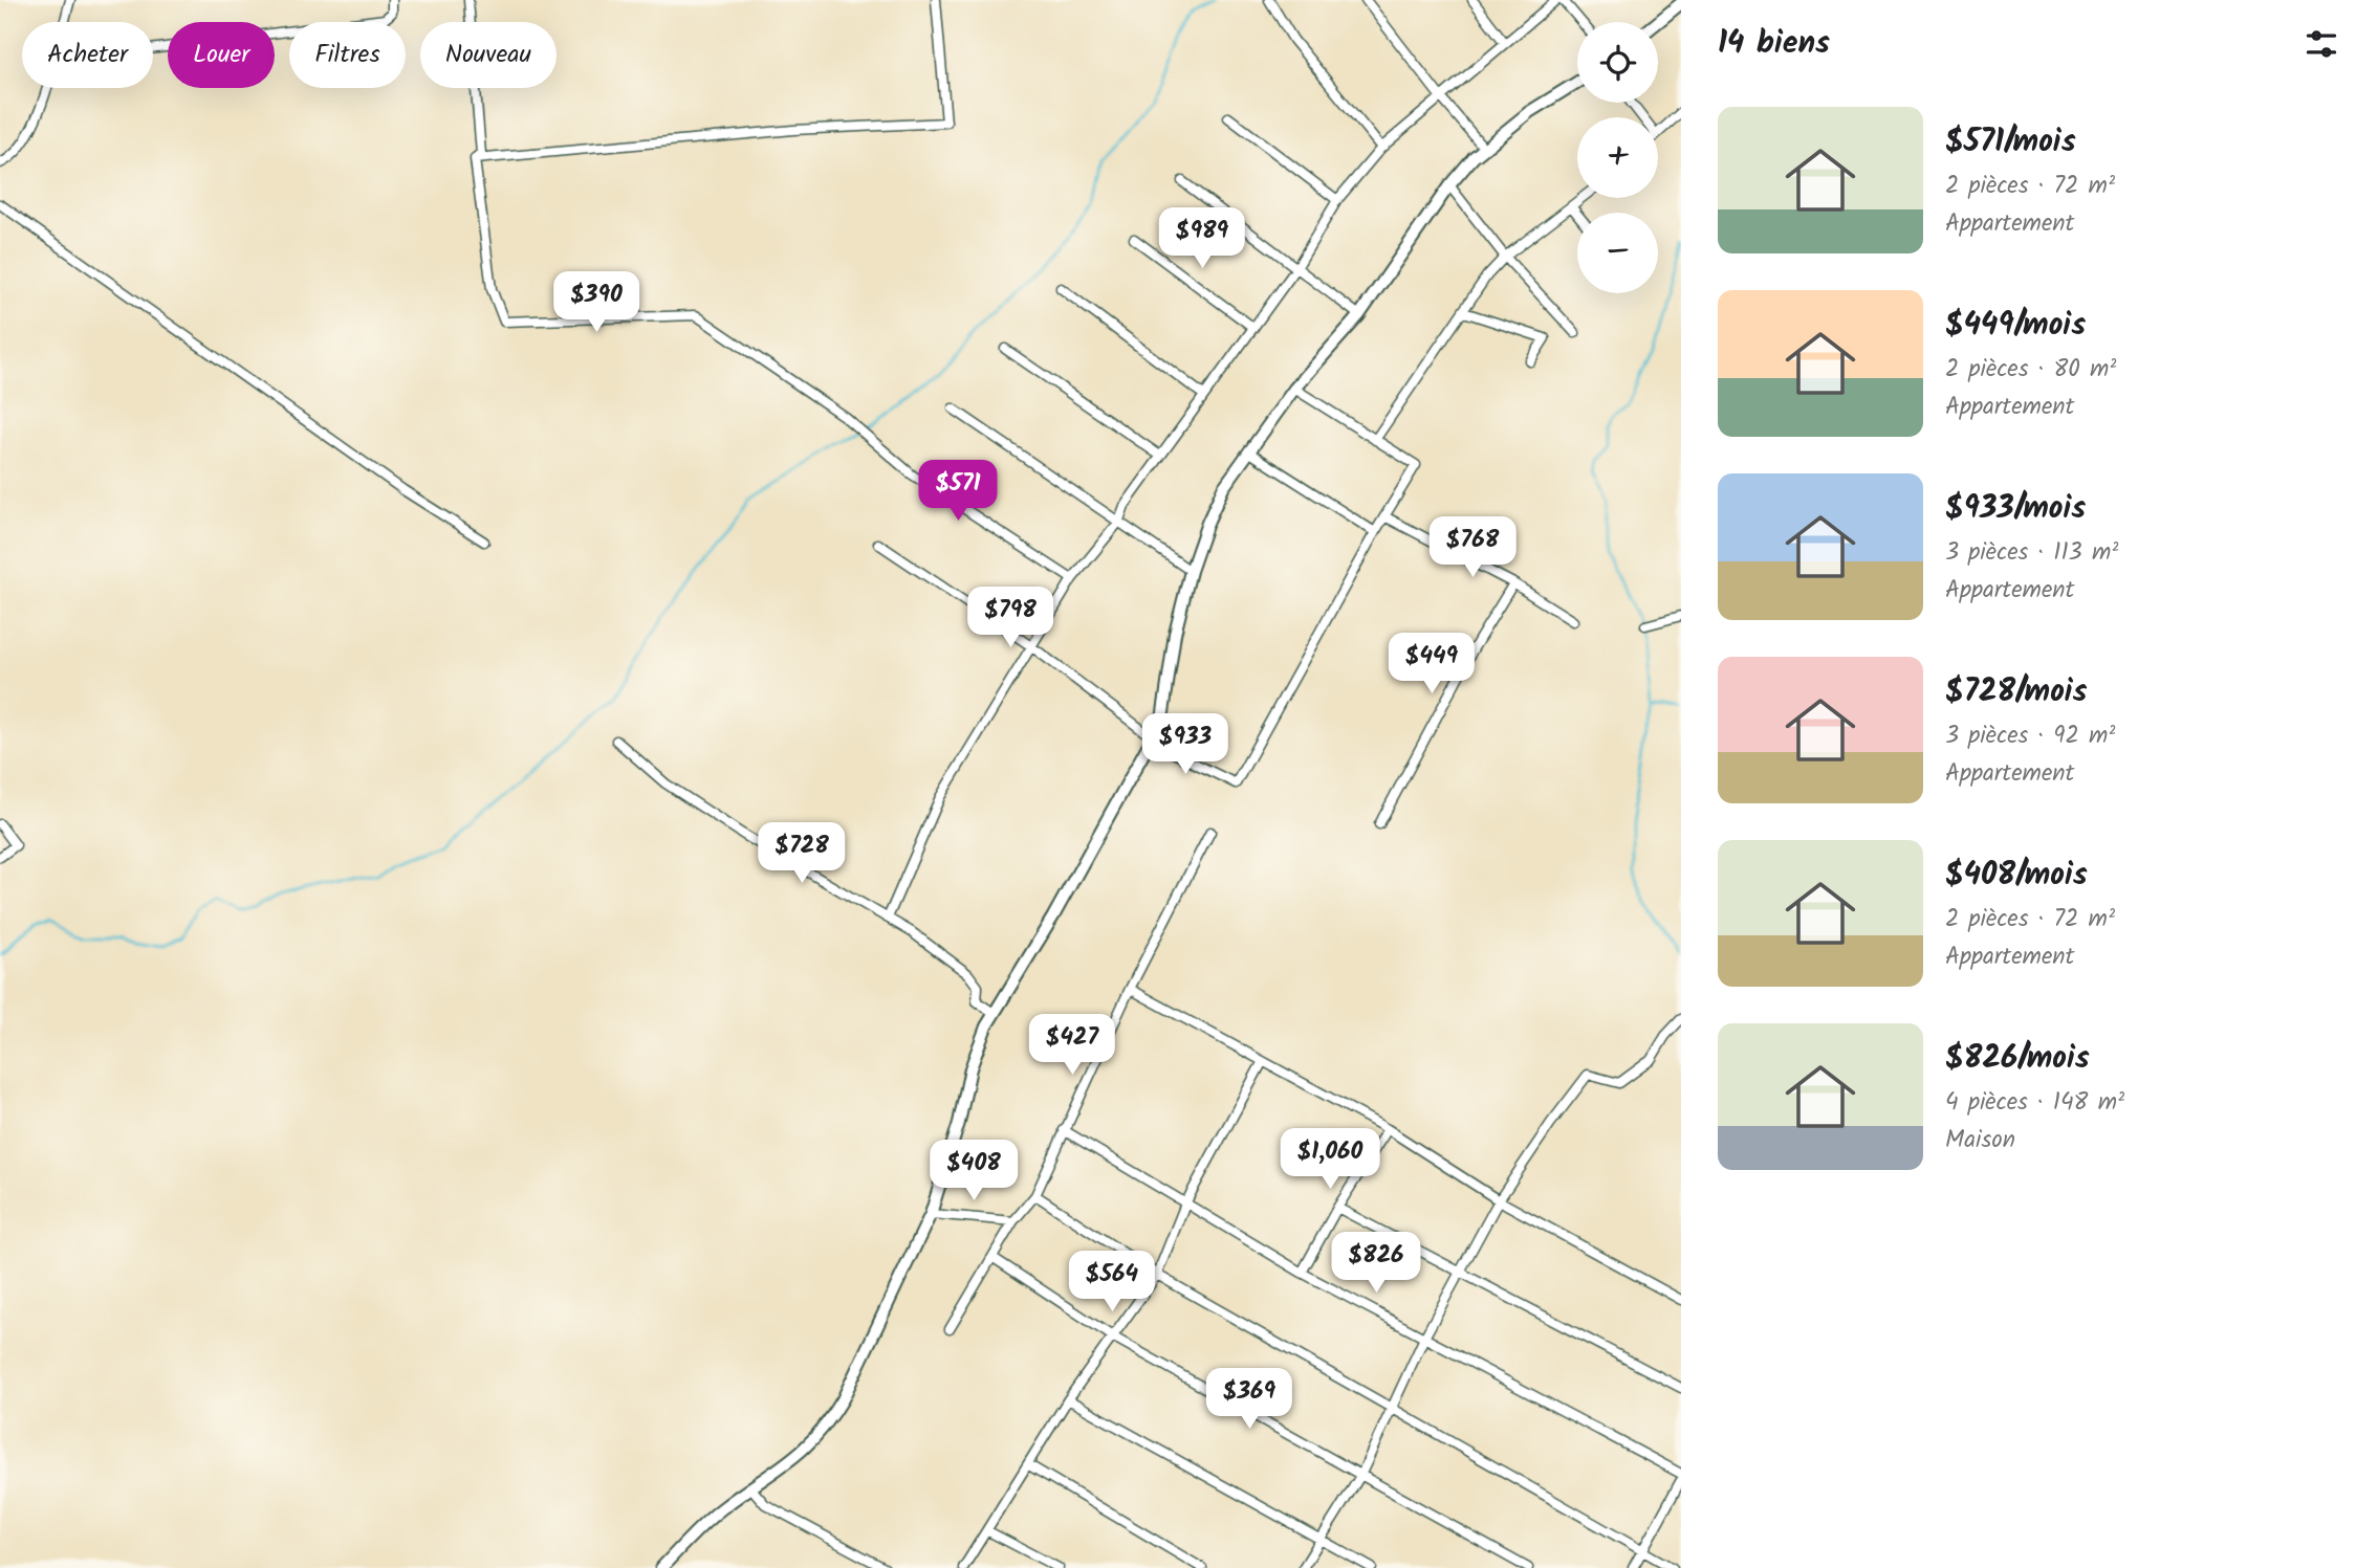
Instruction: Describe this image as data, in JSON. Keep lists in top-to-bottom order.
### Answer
{
  "page": {
    "heading": "14 biens",
    "map_buttons": ["+", "−"],
    "chip": [
      "Acheter",
      "Louer",
      "Filtres",
      "Nouveau"
    ],
    "list": [
      {
        "name": "$571/mois",
        "note": "2 pièces · 72 m² · Appartement"
      },
      {
        "name": "$449/mois",
        "note": "2 pièces · 80 m² · Appartement"
      },
      {
        "name": "$933/mois",
        "note": "3 pièces · 113 m² · Appartement"
      },
      {
        "name": "$728/mois",
        "note": "3 pièces · 92 m² · Appartement"
      },
      {
        "name": "$408/mois",
        "note": "2 pièces · 72 m² · Appartement"
      },
      {
        "name": "$826/mois",
        "note": "4 pièces · 148 m² · Maison"
      }
    ],
    "price": [
      "$989",
      "$390",
      "$571",
      "$768",
      "$798",
      "$449",
      "$933",
      "$728",
      "$427",
      "$1,060",
      "$408",
      "$826",
      "$564",
      "$369"
    ]
  }
}
